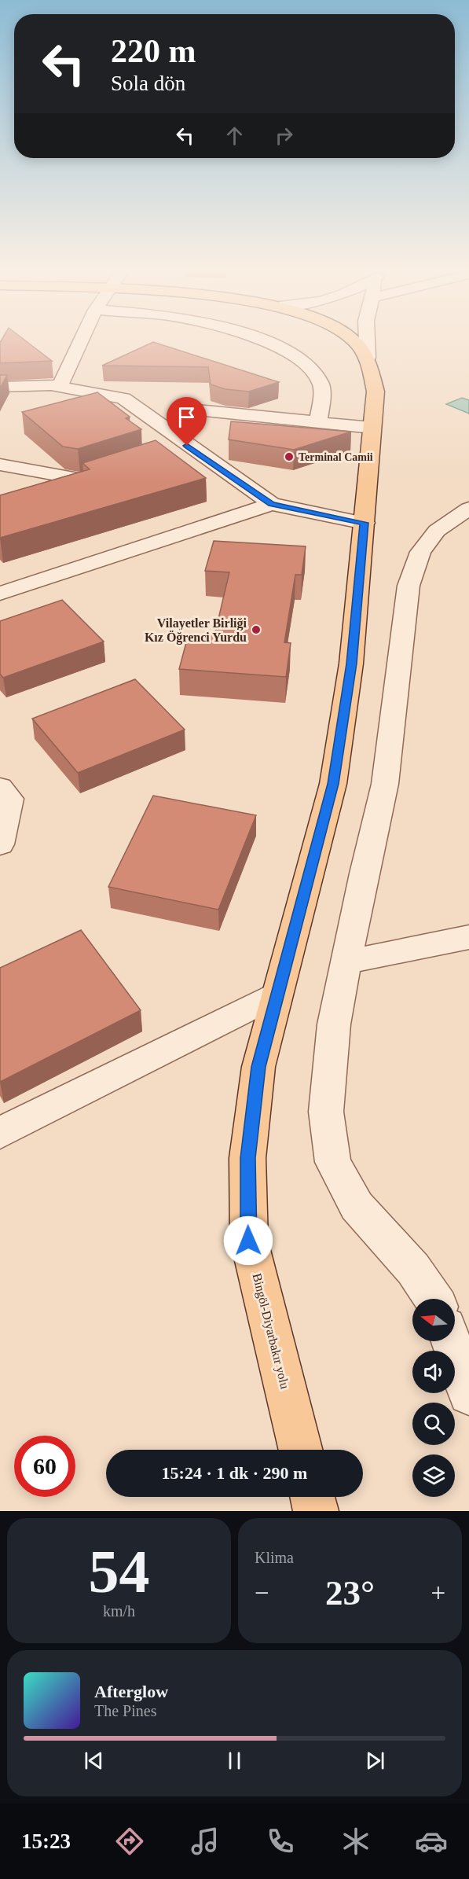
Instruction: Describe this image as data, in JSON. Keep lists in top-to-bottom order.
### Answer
{
  "streets": {
    "main road": ["Bingöl-Diyarbakır yolu"]
  },
  "places": ["Terminal Camii", "Vilayetler Birliği Kız Öğrenci Yurdu"],
  "north": "left",
  "page": {
    "turn": ["220 m", "Sola dön"],
    "limit": "60",
    "trip": "15:24 · 1 dk · 290 m",
    "tile": [
      ["54", "km/h"],
      "Klima"
    ],
    "heat": ["−", "23°", "+"],
    "song": ["Afterglow", "The Pines"],
    "tabs": "15:23"
  }
}
